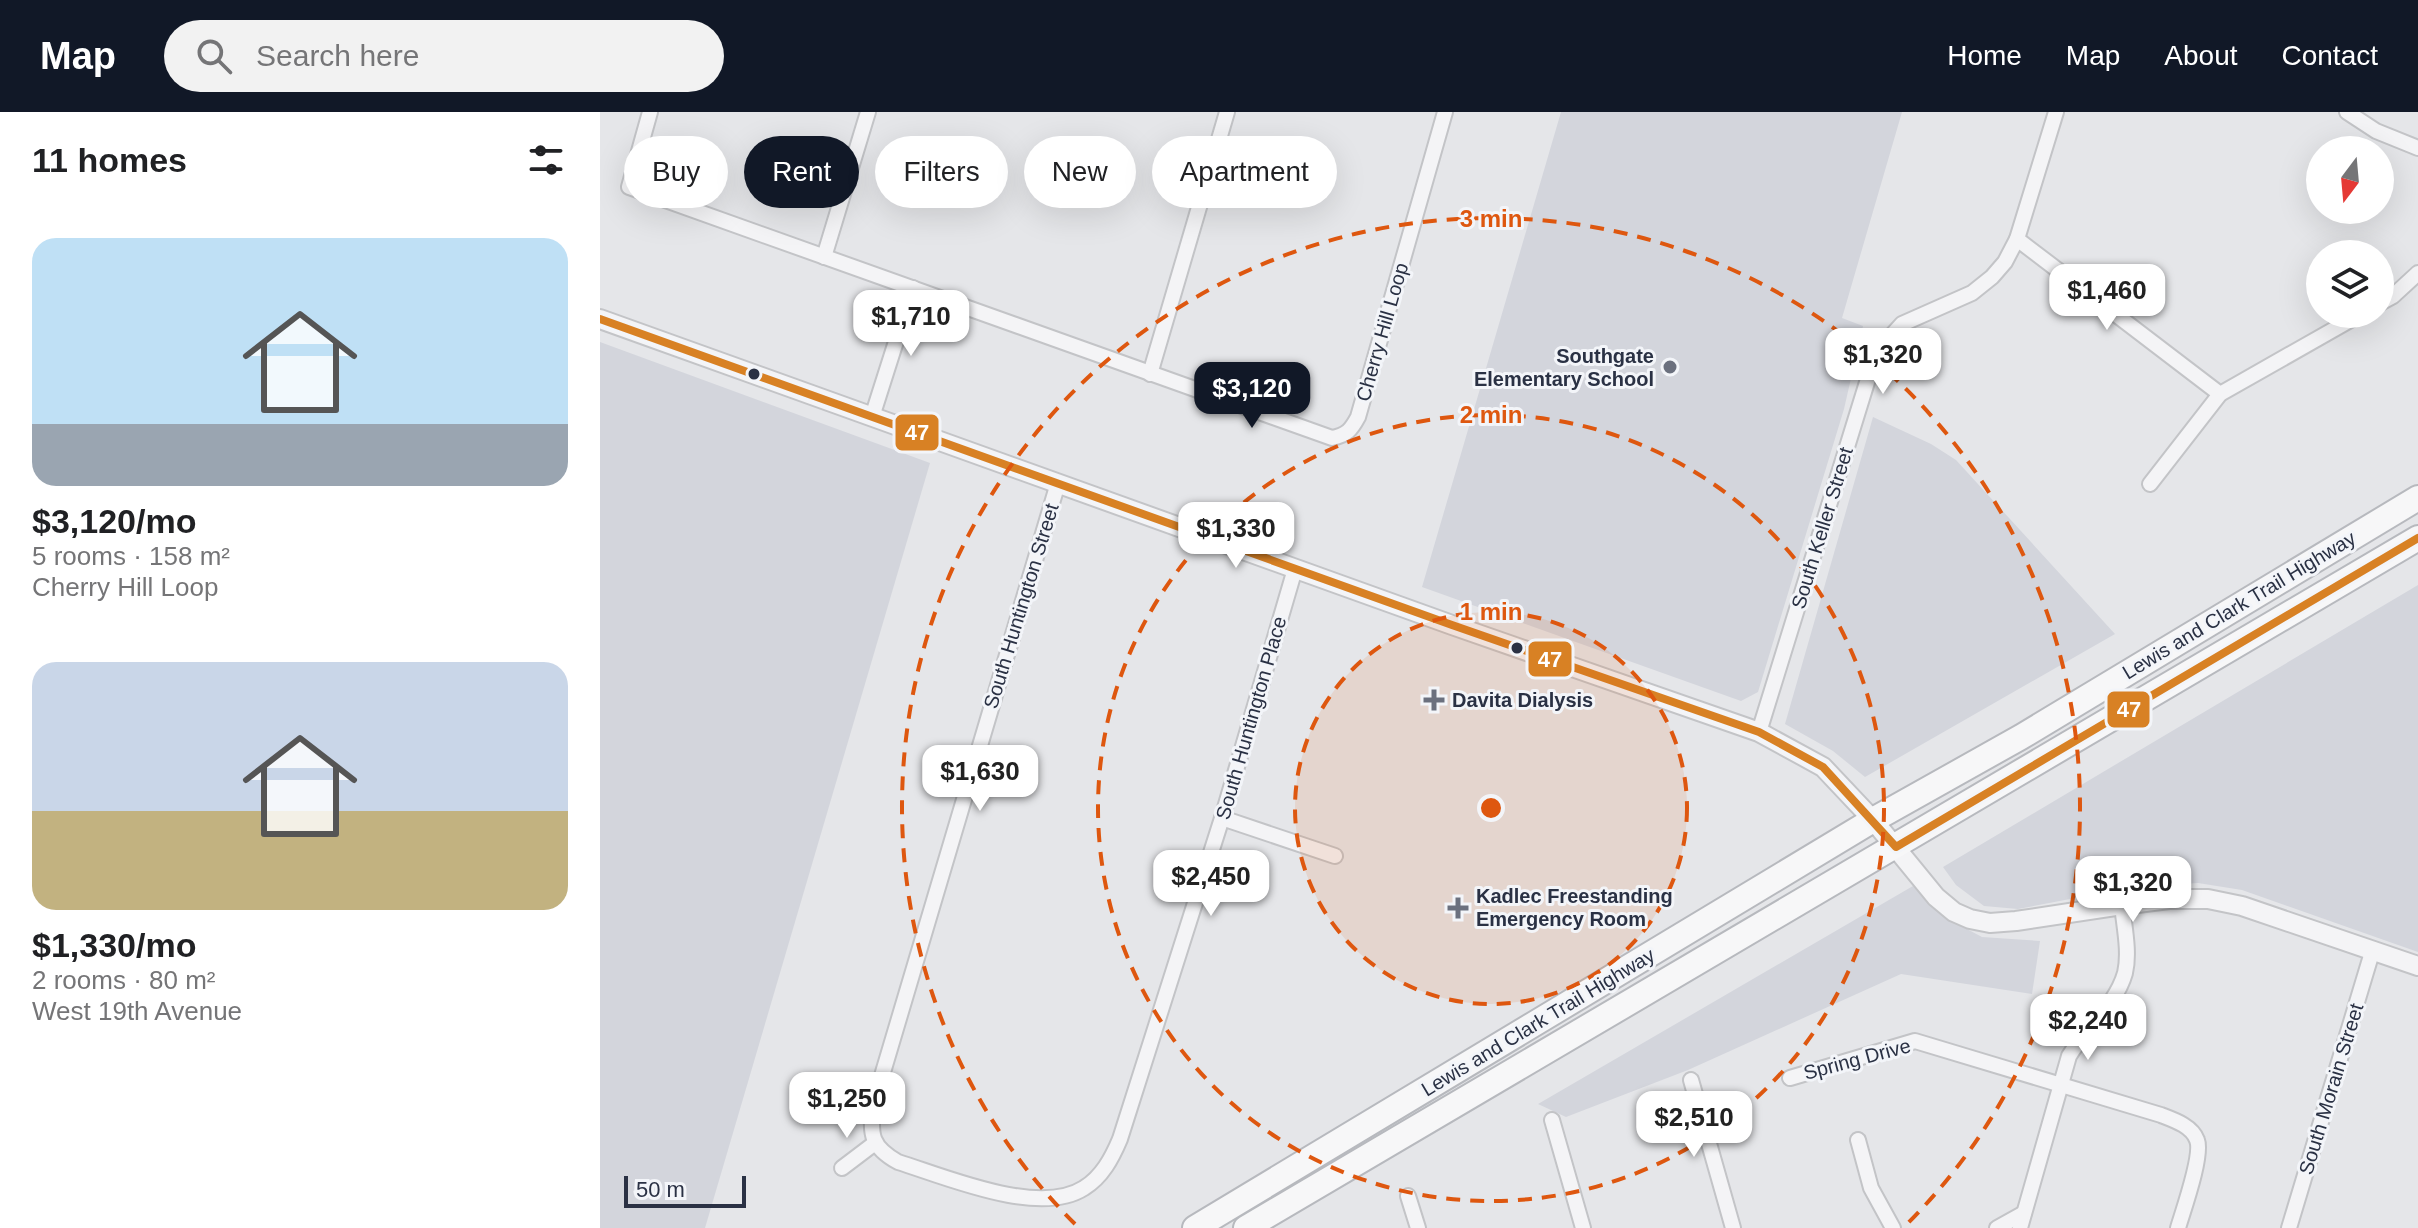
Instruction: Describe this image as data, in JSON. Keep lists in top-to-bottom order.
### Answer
{
  "streets": {
    "highway": ["Lewis and Clark Trail Highway"],
    "street": [
      "Cherry Hill Loop",
      "South Keller Street",
      "South Huntington Street",
      "South Huntington Place",
      "Spring Drive",
      "South Morain Street"
    ]
  },
  "crossings": [
    ["South Huntington Street", "South Huntington Place"]
  ],
  "places": {
    "other": ["Southgate Elementary School"],
    "health": ["Davita Dialysis", "Kadlec Freestanding Emergency Room"]
  },
  "lines": ["transit line 47"],
  "scale_bar": "50 m",
  "north": "bottom",
  "page": {
    "header": "Map",
    "search": "Search here",
    "nav": [
      "Home",
      "Map",
      "About",
      "Contact"
    ],
    "heading": "11 homes",
    "chip": [
      "Buy",
      "Rent",
      "Filters",
      "New",
      "Apartment"
    ],
    "list": [
      {
        "name": "$3,120/mo",
        "note": "5 rooms · 158 m² · Cherry Hill Loop"
      },
      {
        "name": "$1,330/mo",
        "note": "2 rooms · 80 m² · West 19th Avenue"
      }
    ],
    "price": [
      "$1,460",
      "$1,710",
      "$1,320",
      "$3,120",
      "$1,330",
      "$1,630",
      "$2,450",
      "$1,320",
      "$2,240",
      "$1,250",
      "$2,510"
    ],
    "scale": "50 m"
  },
  "rings": ["3 min", "2 min", "1 min"]
}
